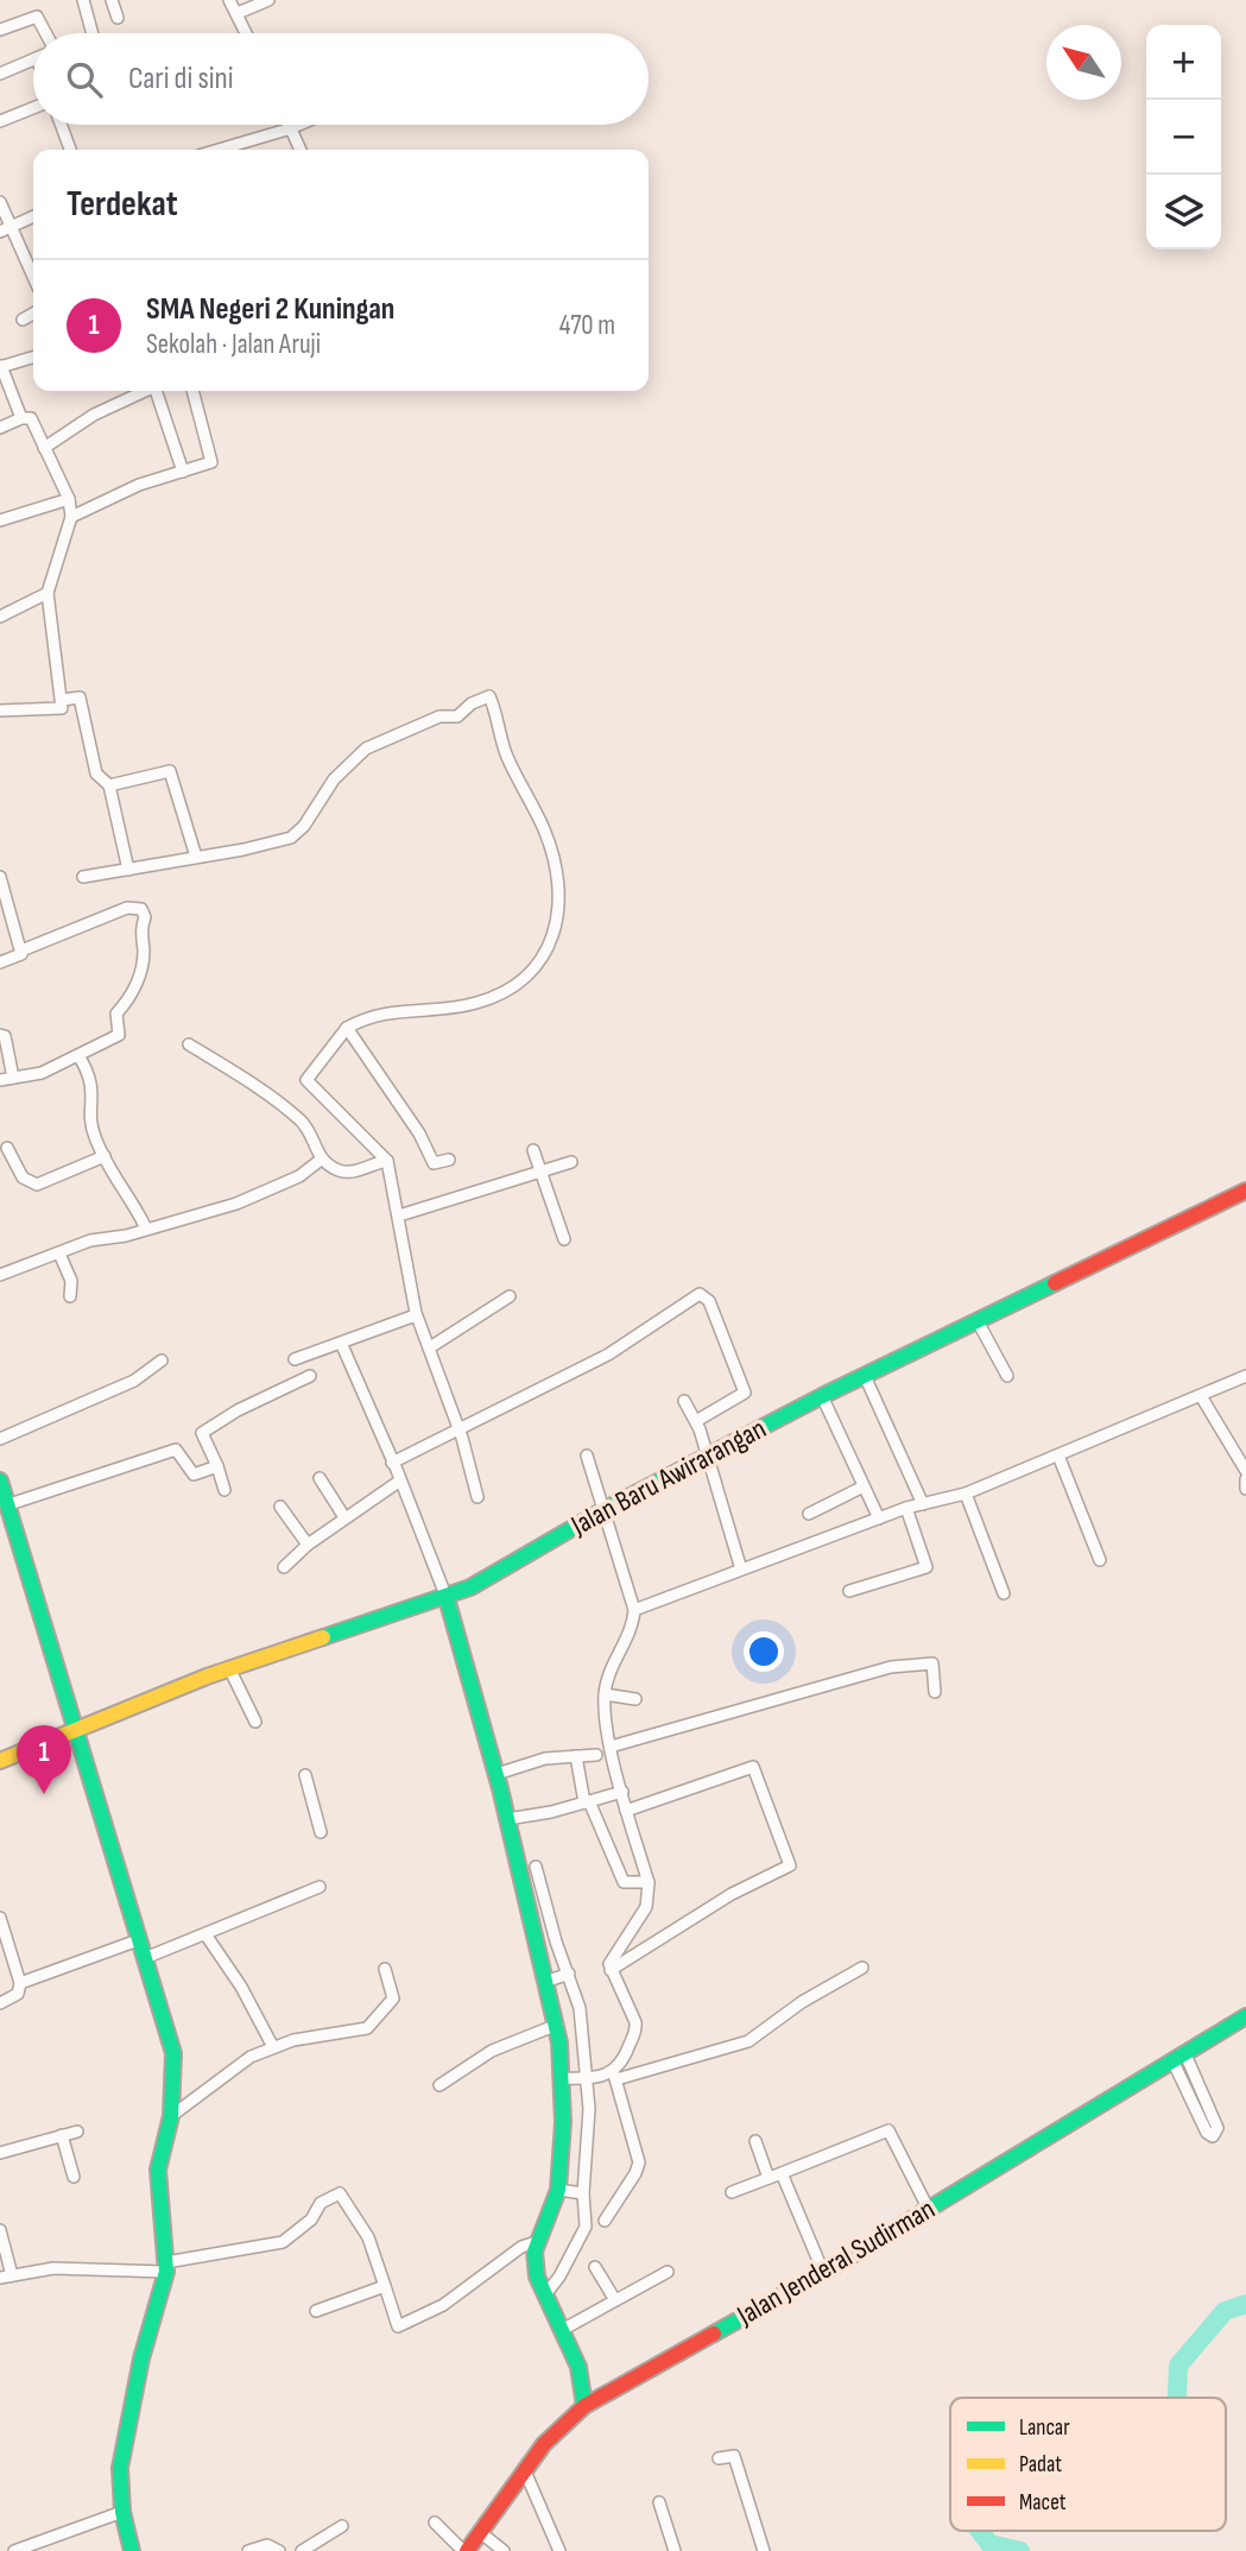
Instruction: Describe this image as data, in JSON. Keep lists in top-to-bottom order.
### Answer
{
  "streets": {
    "street": ["Jalan Baru Awirarangan", "Jalan Jenderal Sudirman"]
  },
  "legend": ["Lancar", "Padat", "Macet"],
  "north": "top left",
  "page": {
    "map_buttons": ["+", "−"],
    "search": "Cari di sini",
    "heading": "Terdekat",
    "list": [
      {
        "mark": "1",
        "name": "SMA Negeri 2 Kuningan",
        "note": "Sekolah · Jalan Aruji",
        "value": "470 m"
      }
    ],
    "pins": "1"
  }
}
